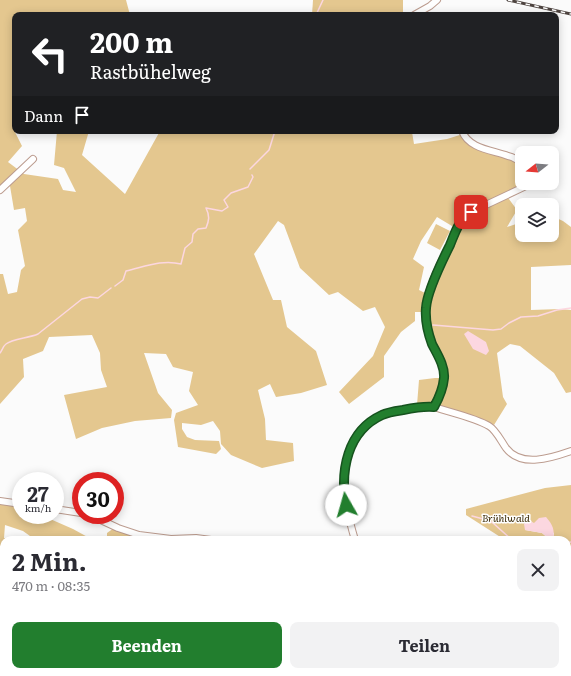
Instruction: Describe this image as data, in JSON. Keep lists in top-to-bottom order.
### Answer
{
  "parks": ["Brühlwald"],
  "north": "left",
  "page": {
    "turn": ["200 m", "Rastbühelweg"],
    "then": "Dann",
    "speed": "27 km/h",
    "limit": "30",
    "heading": ["2 Min.", "470 m · 08:35"],
    "buttons": ["Beenden", "Teilen"]
  }
}
